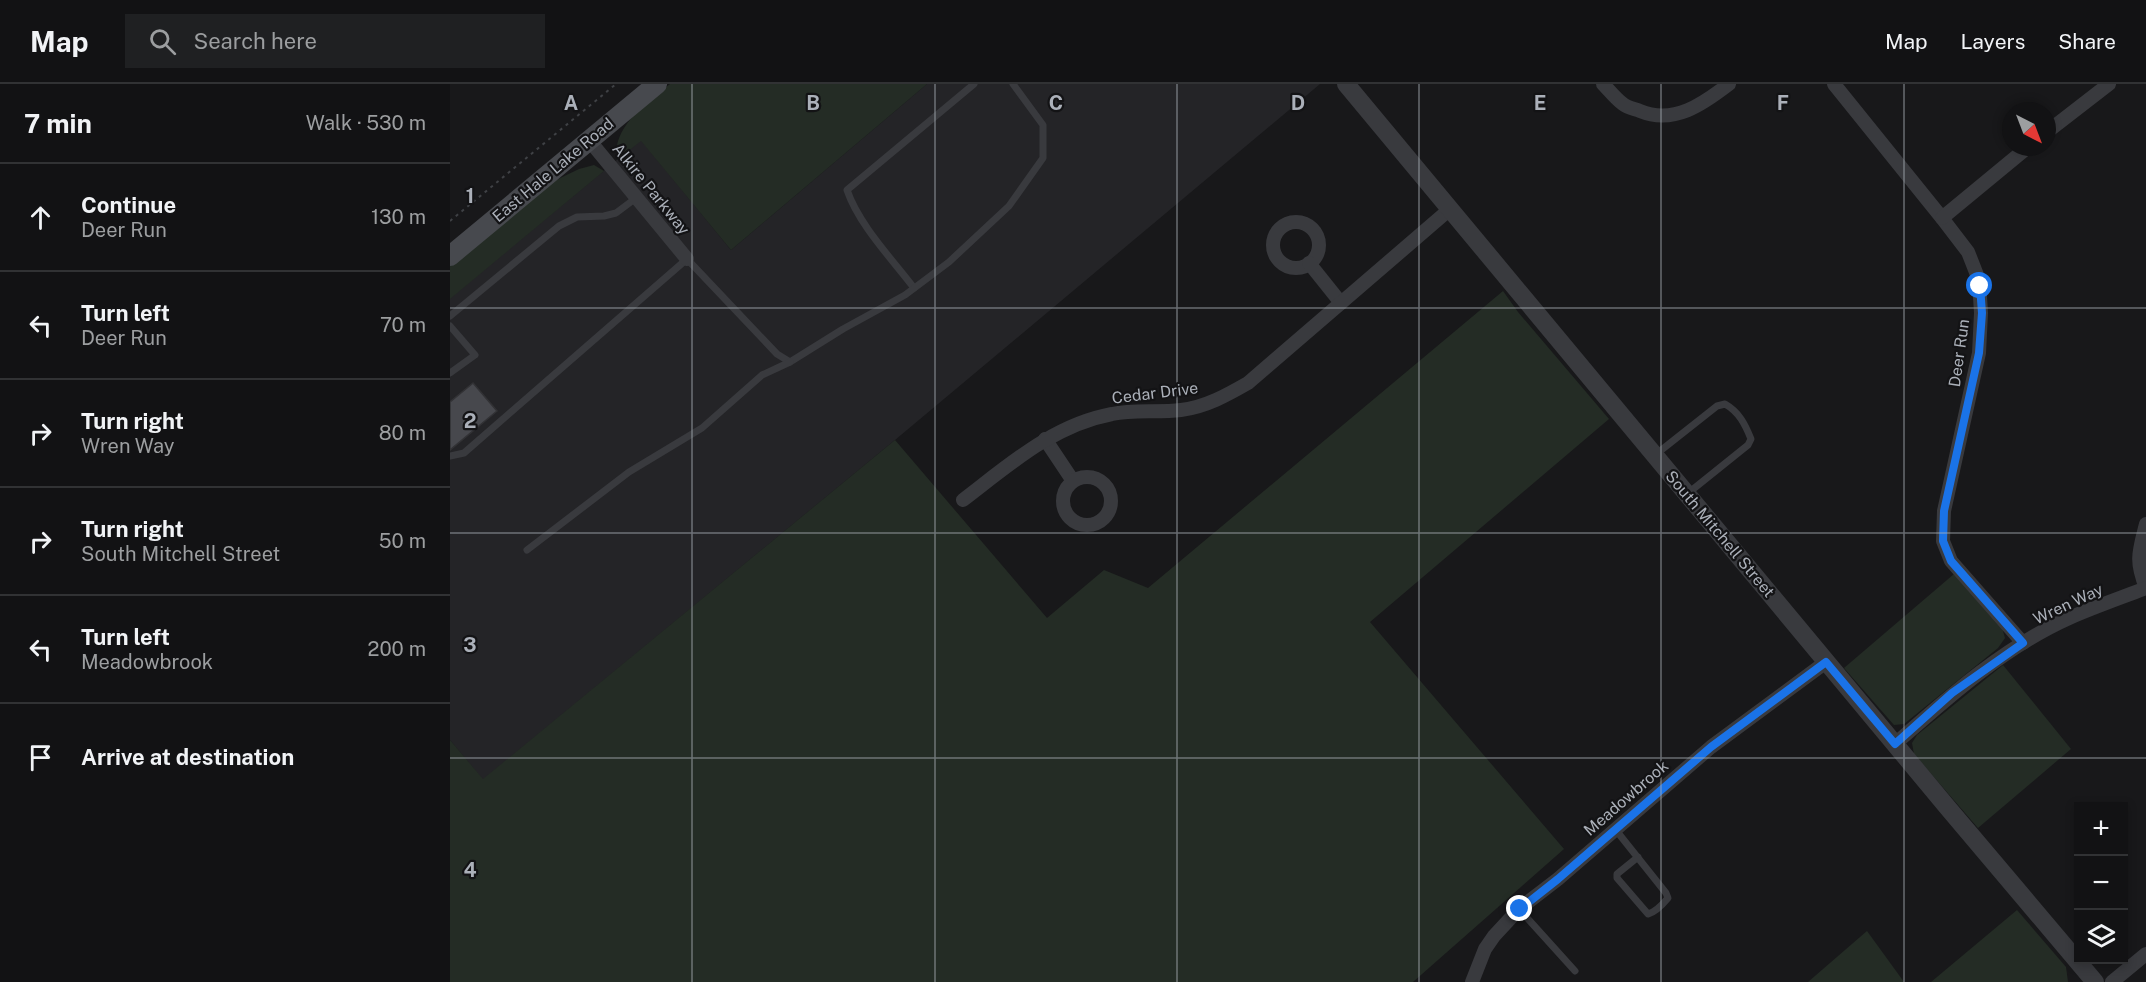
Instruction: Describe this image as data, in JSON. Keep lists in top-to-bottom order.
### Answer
{
  "streets": {
    "main road": ["East Hale Lake Road"],
    "street": [
      "Alkire Parkway",
      "Deer Run",
      "Cedar Drive",
      "South Mitchell Street",
      "Wren Way",
      "Meadowbrook"
    ]
  },
  "crossings": [
    ["East Hale Lake Road", "Alkire Parkway"],
    ["Deer Run", "Wren Way"],
    ["Cedar Drive", "South Mitchell Street"],
    ["South Mitchell Street", "Wren Way"],
    ["South Mitchell Street", "Meadowbrook"]
  ],
  "north": "bottom right",
  "page": {
    "header": "Map",
    "search": "Search here",
    "nav": ["Map", "Layers", "Share"],
    "heading": ["7 min", "Walk · 530 m"],
    "list": [
      ["Continue", "Deer Run", "130 m"],
      ["Turn left", "Deer Run", "70 m"],
      ["Turn right", "Wren Way", "80 m"],
      ["Turn right", "South Mitchell Street", "50 m"],
      ["Turn left", "Meadowbrook", "200 m"],
      "Arrive at destination"
    ],
    "map_buttons": ["+", "−"]
  },
  "grid": {
    "columns": [
      "A",
      "B",
      "C",
      "D",
      "E",
      "F"
    ],
    "rows": [
      "1",
      "2",
      "3",
      "4"
    ]
  }
}
